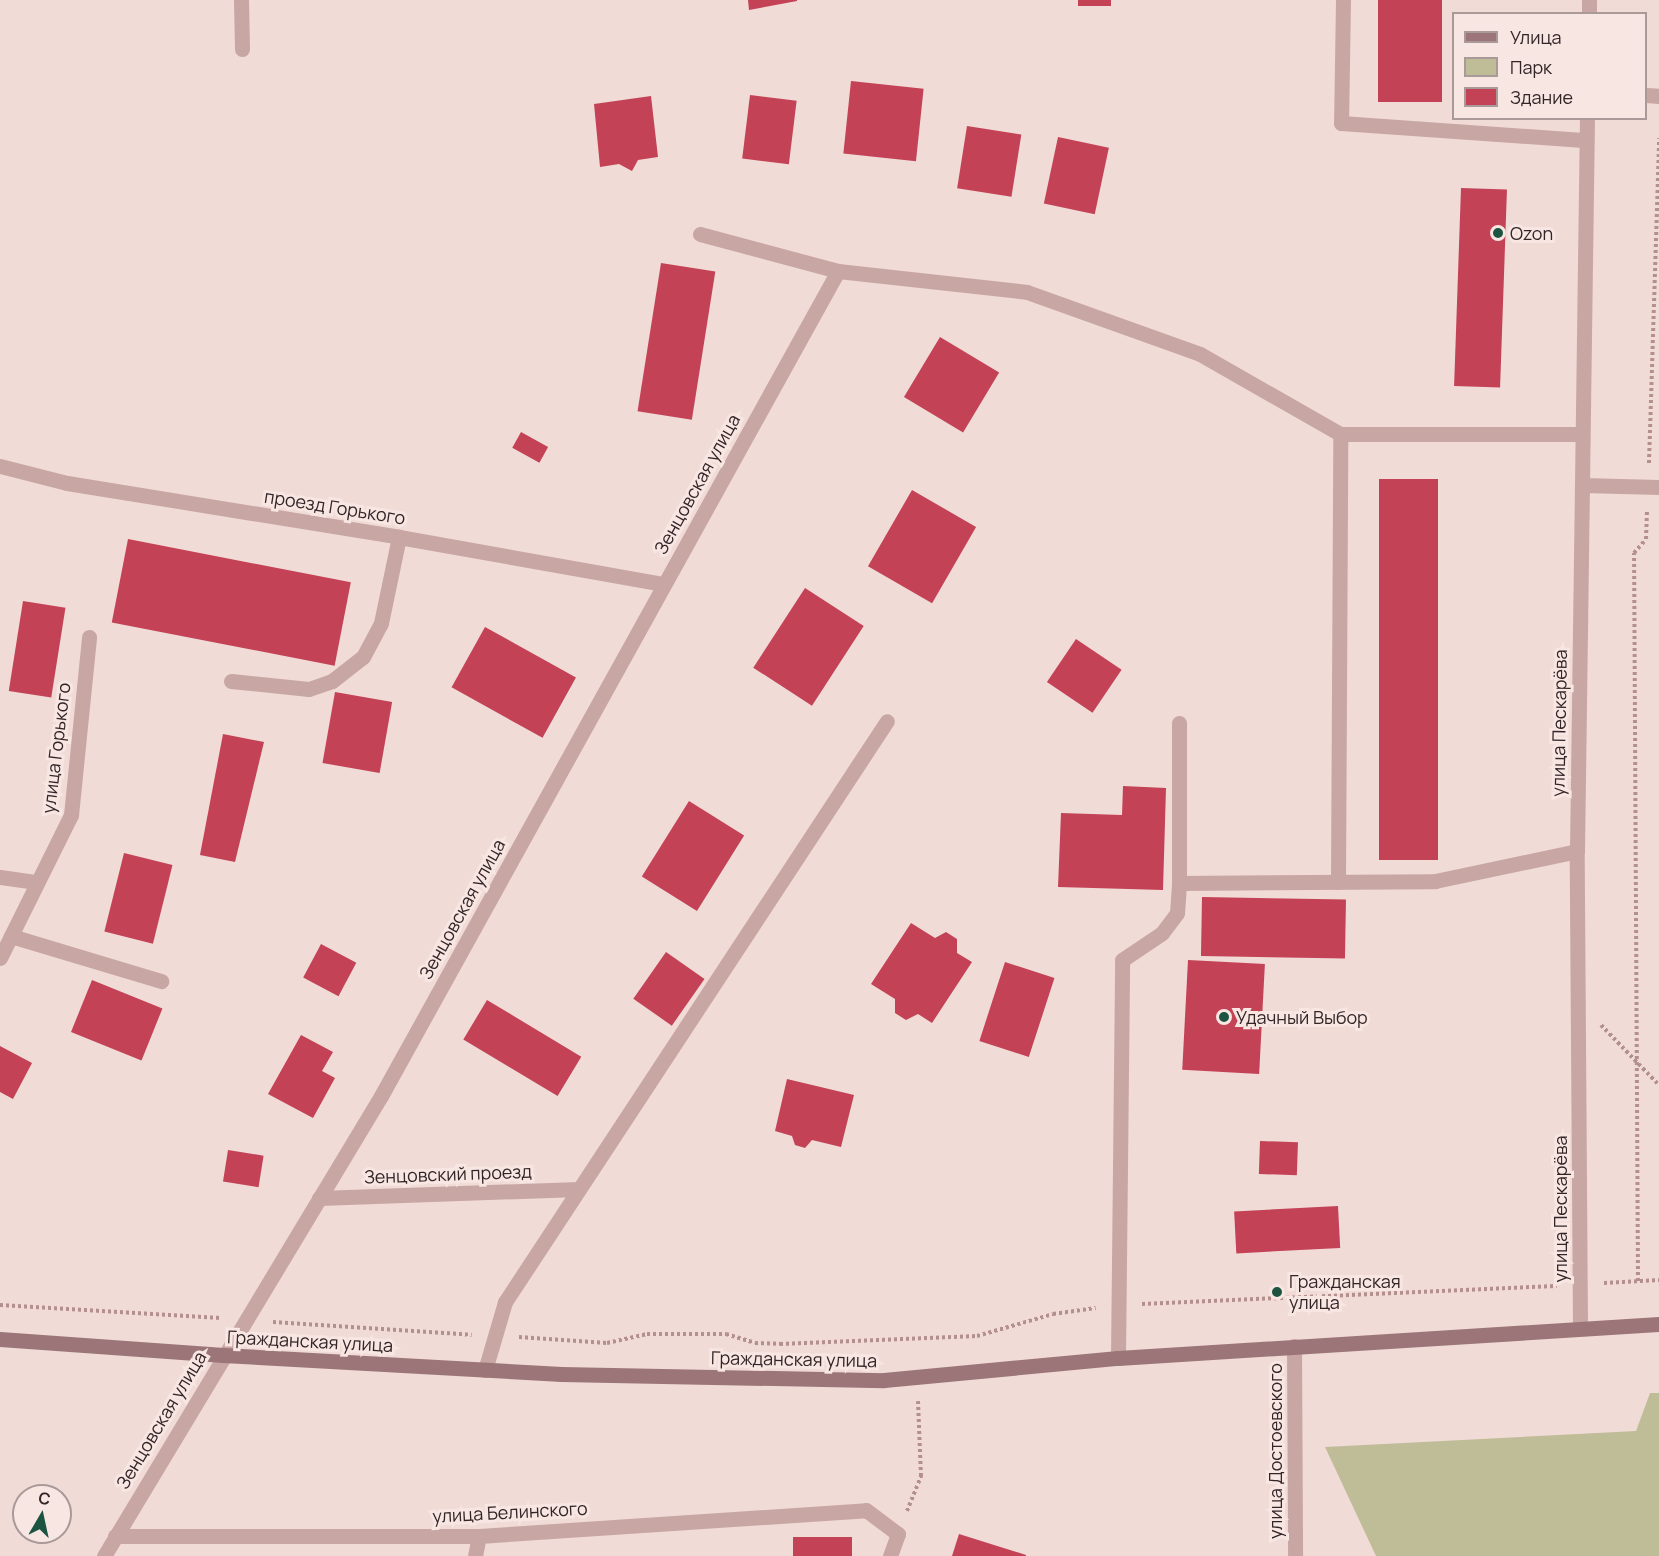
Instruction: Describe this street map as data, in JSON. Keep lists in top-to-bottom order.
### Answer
{
  "streets": {
    "main road": ["Гражданская улица"],
    "street": [
      "Зенцовская улица",
      "проезд Горького",
      "улица Пескарёва",
      "улица Горького",
      "Зенцовский проезд",
      "улица Достоевского",
      "улица Белинского"
    ]
  },
  "crossings": [
    ["Зенцовская улица", "проезд Горького"],
    ["Зенцовская улица", "Зенцовский проезд"],
    ["Зенцовская улица", "Гражданская улица"],
    ["Зенцовская улица", "улица Белинского"],
    ["улица Пескарёва", "Гражданская улица"],
    ["Гражданская улица", "улица Достоевского"]
  ],
  "places": ["Ozon", "Удачный Выбор", "Гражданская улица"],
  "legend": ["Улица", "Парк", "Здание"],
  "north": "top"
}
